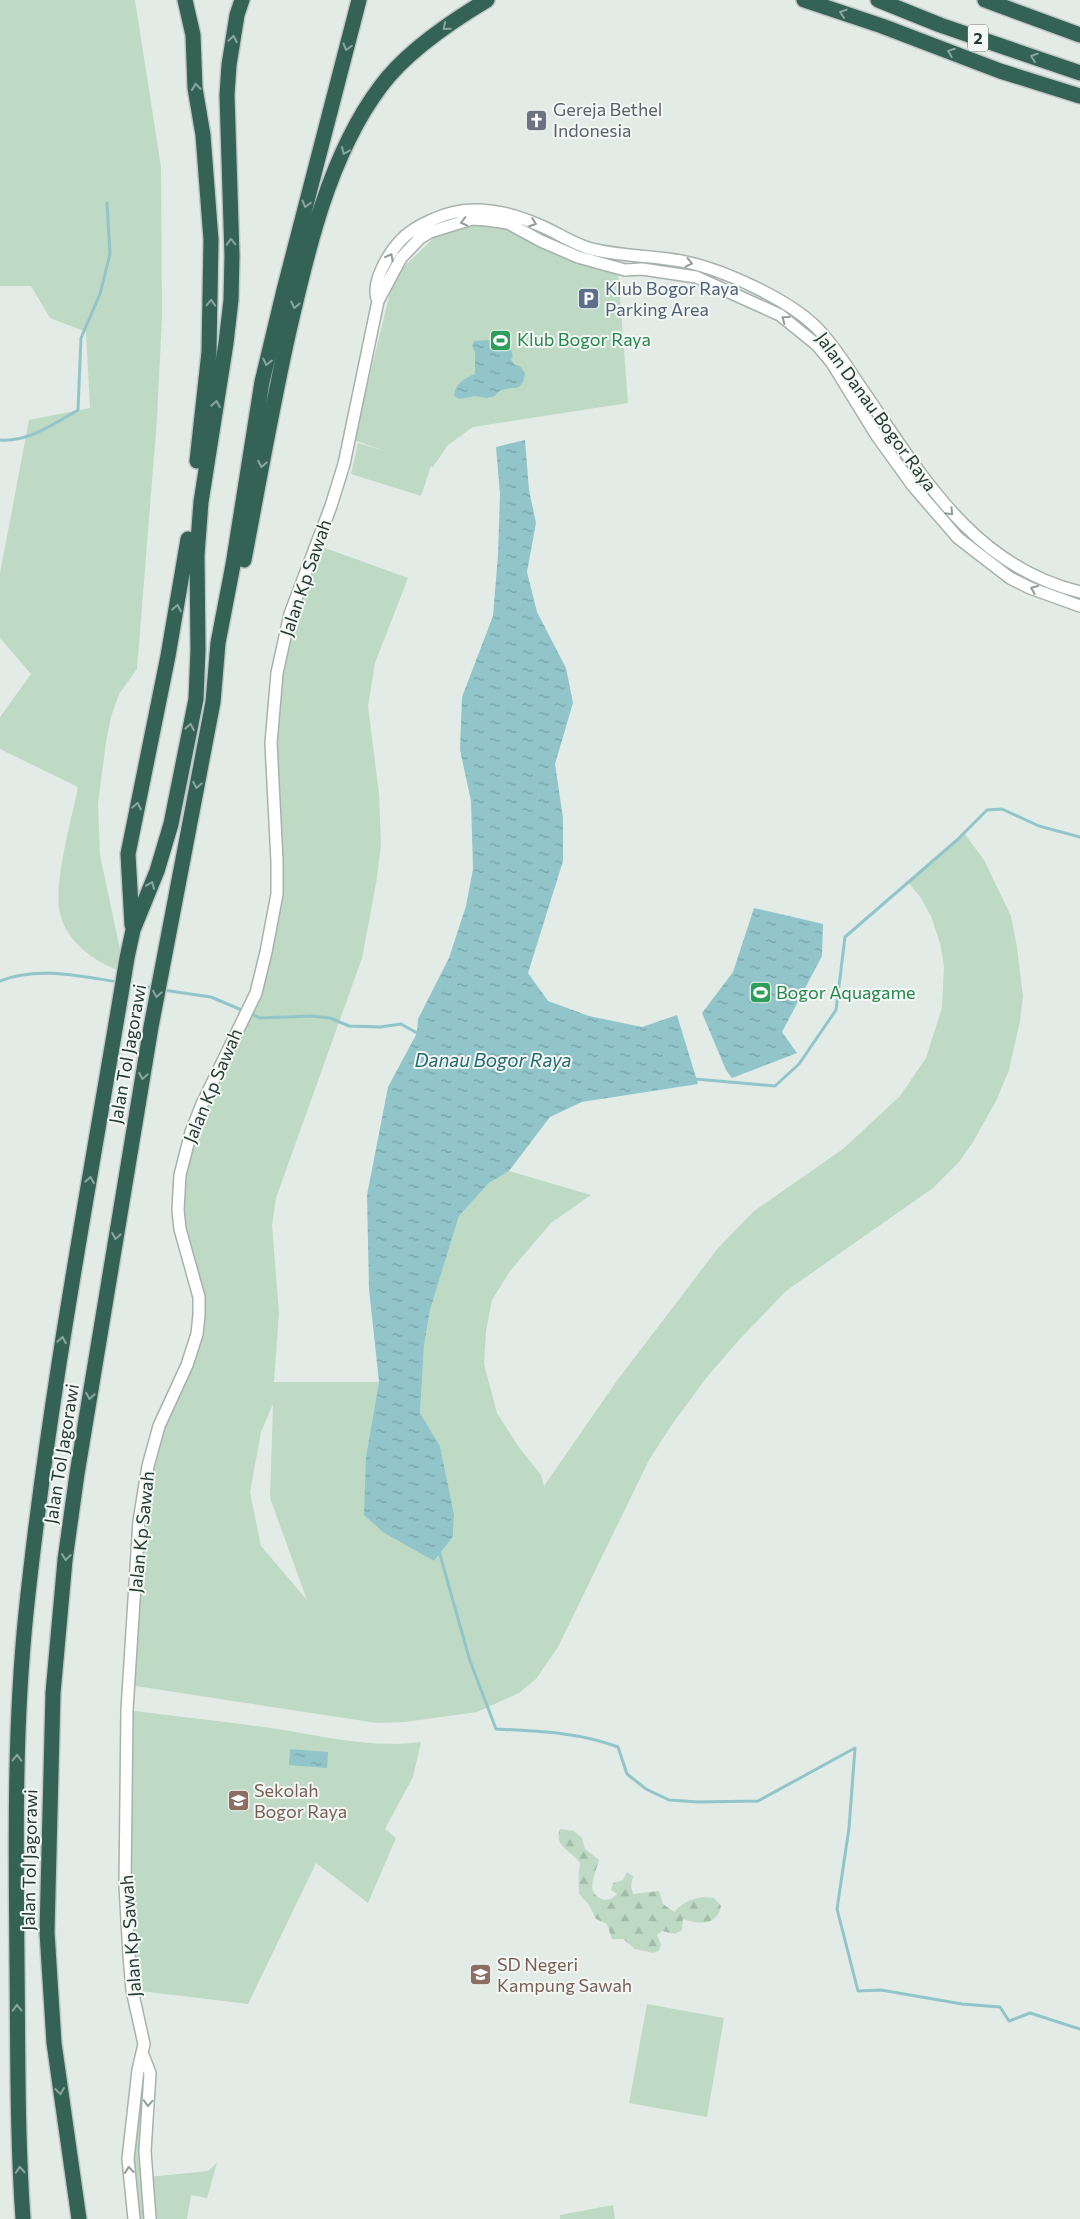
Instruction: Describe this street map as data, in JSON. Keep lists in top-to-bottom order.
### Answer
{
  "streets": {
    "highway": ["2", "Jalan Tol Jagorawi"],
    "street": ["Jalan Danau Bogor Raya", "Jalan Kp Sawah"]
  },
  "crossings": [
    ["Jalan Danau Bogor Raya", "Jalan Kp Sawah"]
  ],
  "water": ["Danau Bogor Raya"],
  "places": {
    "church": ["Gereja Bethel Indonesia"],
    "parking": ["Klub Bogor Raya Parking Area"],
    "sports": ["Klub Bogor Raya", "Bogor Aquagame"],
    "school or university": ["Sekolah Bogor Raya", "SD Negeri Kampung Sawah"]
  }
}
